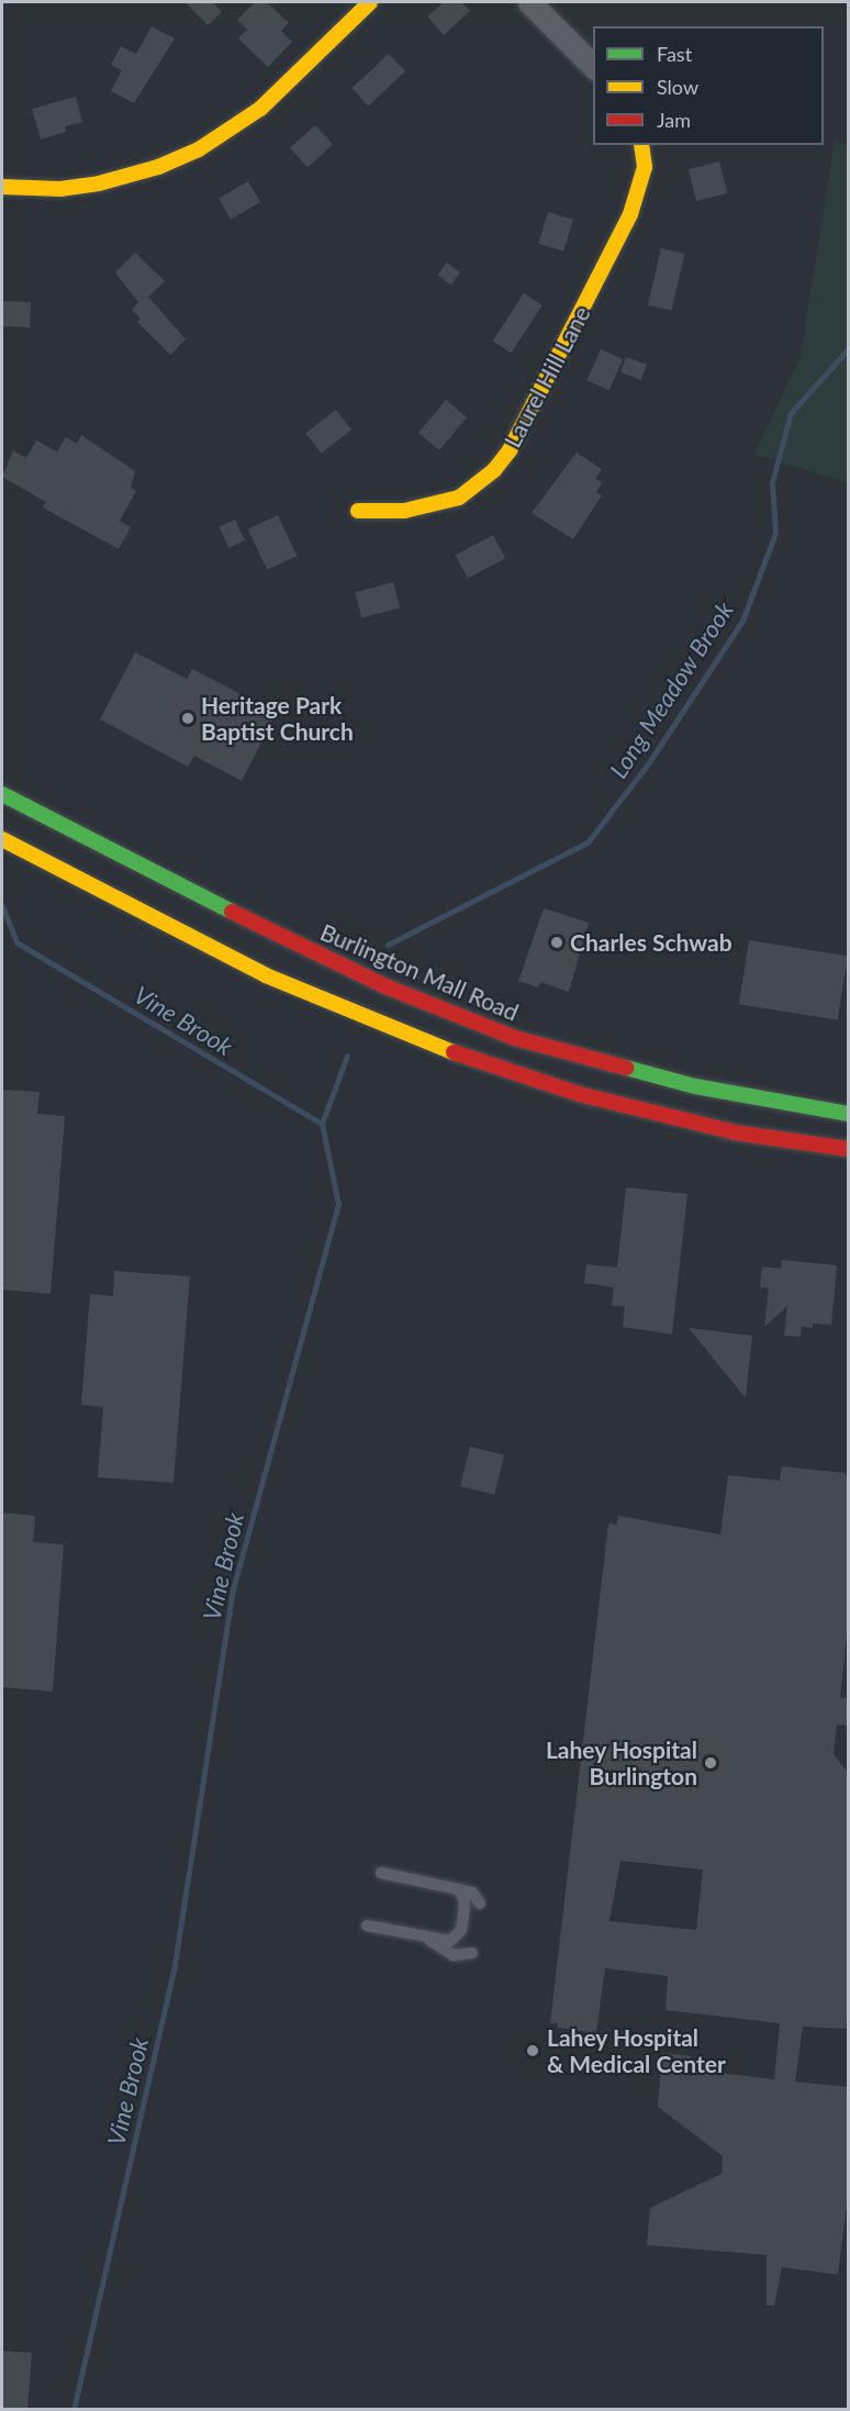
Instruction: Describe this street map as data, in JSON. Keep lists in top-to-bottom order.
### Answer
{
  "streets": {
    "main road": ["Laurel Hill Lane", "Burlington Mall Road"]
  },
  "water": ["Long Meadow Brook", "Vine Brook"],
  "places": [
    "Heritage Park Baptist Church",
    "Charles Schwab",
    "Lahey Hospital Burlington",
    "Lahey Hospital & Medical Center"
  ],
  "legend": ["Fast", "Slow", "Jam"]
}
